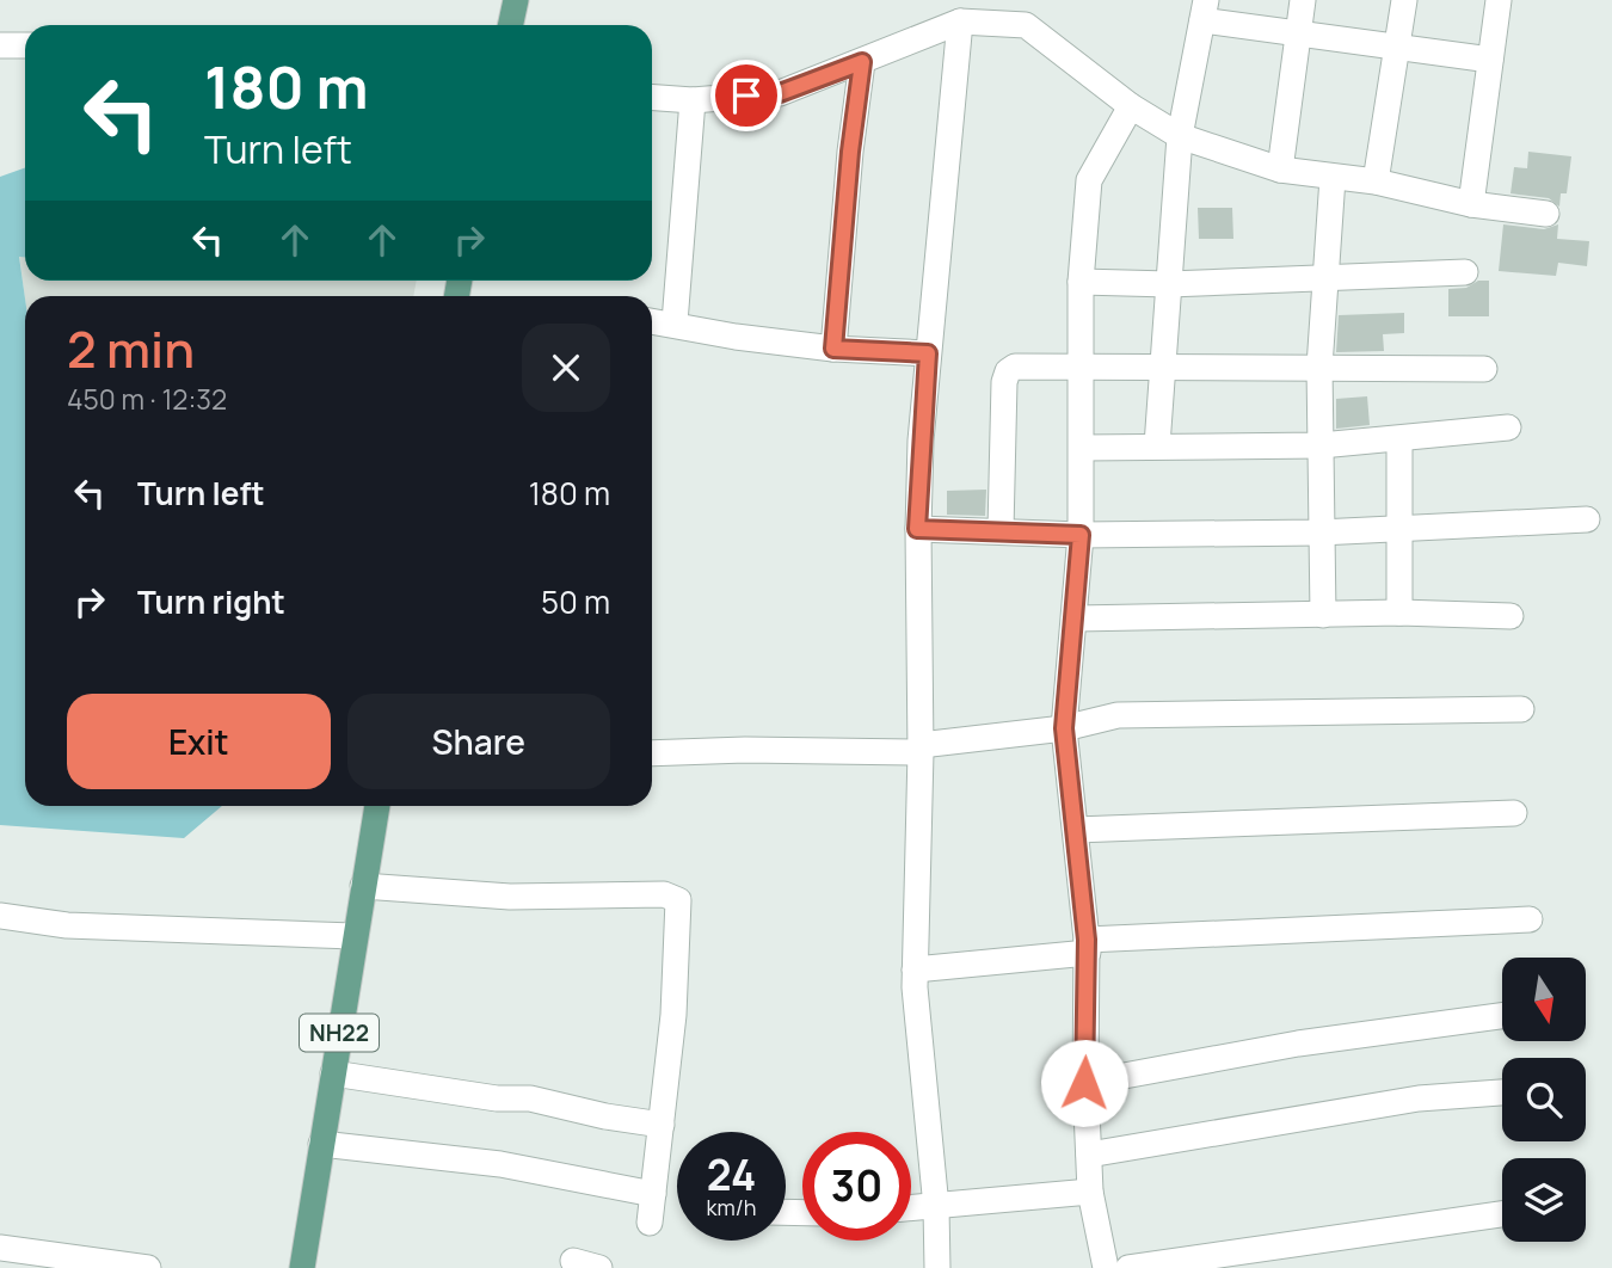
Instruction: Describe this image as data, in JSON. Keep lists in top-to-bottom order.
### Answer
{
  "streets": {
    "main road": ["NH22"]
  },
  "north": "bottom",
  "page": {
    "turn": ["180 m", "Turn left"],
    "heading": ["2 min", "450 m · 12:32"],
    "list": [
      {
        "name": "Turn left",
        "value": "180 m"
      },
      {
        "name": "Turn right",
        "value": "50 m"
      }
    ],
    "buttons": ["Exit", "Share"],
    "speed": "24 km/h",
    "limit": "30"
  }
}
